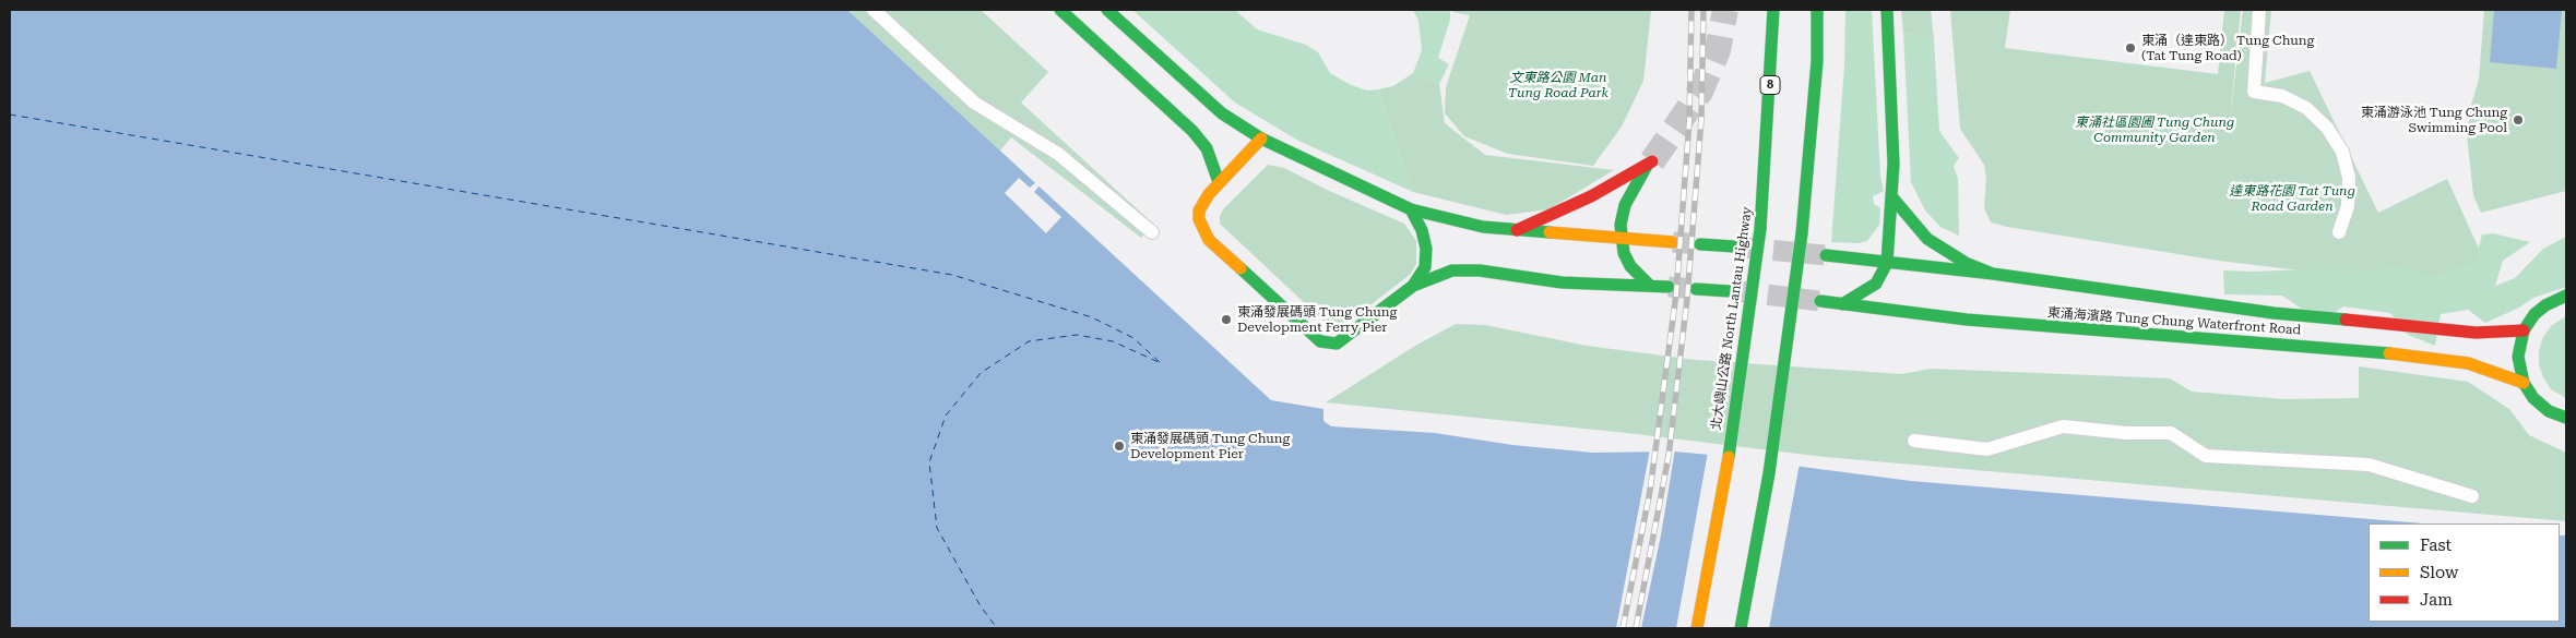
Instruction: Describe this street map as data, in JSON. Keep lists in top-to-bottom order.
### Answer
{
  "streets": {
    "main road": ["8", "北大嶼山公路 North Lantau Highway", "東涌海濱路 Tung Chung Waterfront Road"]
  },
  "parks": ["文東路公園 Man Tung Road Park", "東涌社區園圃 Tung Chung Community Garden", "達東路花園 Tat Tung Road Garden"],
  "places": [
    "東涌（達東路） Tung Chung (Tat Tung Road)",
    "東涌游泳池 Tung Chung Swimming Pool",
    "東涌發展碼頭 Tung Chung Development Ferry Pier",
    "東涌發展碼頭 Tung Chung Development Pier"
  ],
  "legend": ["Fast", "Slow", "Jam"]
}
